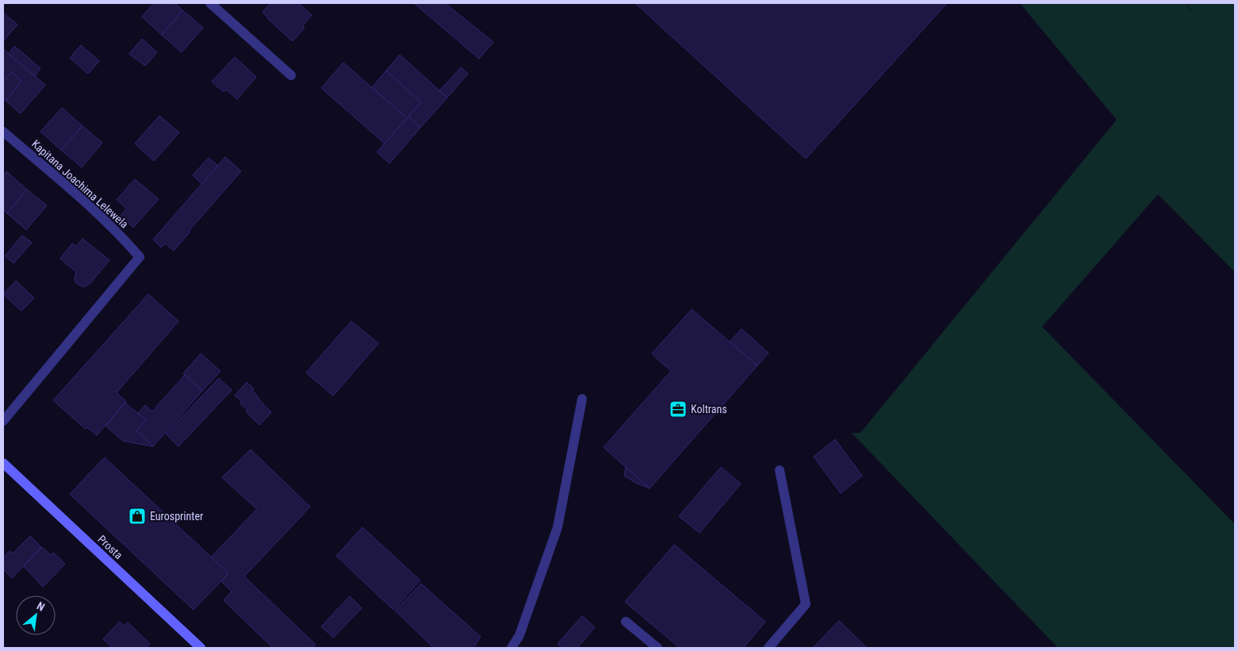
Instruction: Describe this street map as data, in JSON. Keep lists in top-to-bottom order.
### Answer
{
  "streets": {
    "main road": ["Prosta"],
    "street": ["Kapitana Joachima Lelewela"]
  },
  "places": {
    "office": ["Koltrans"],
    "shop": ["Eurosprinter"]
  },
  "north": "top right"
}
